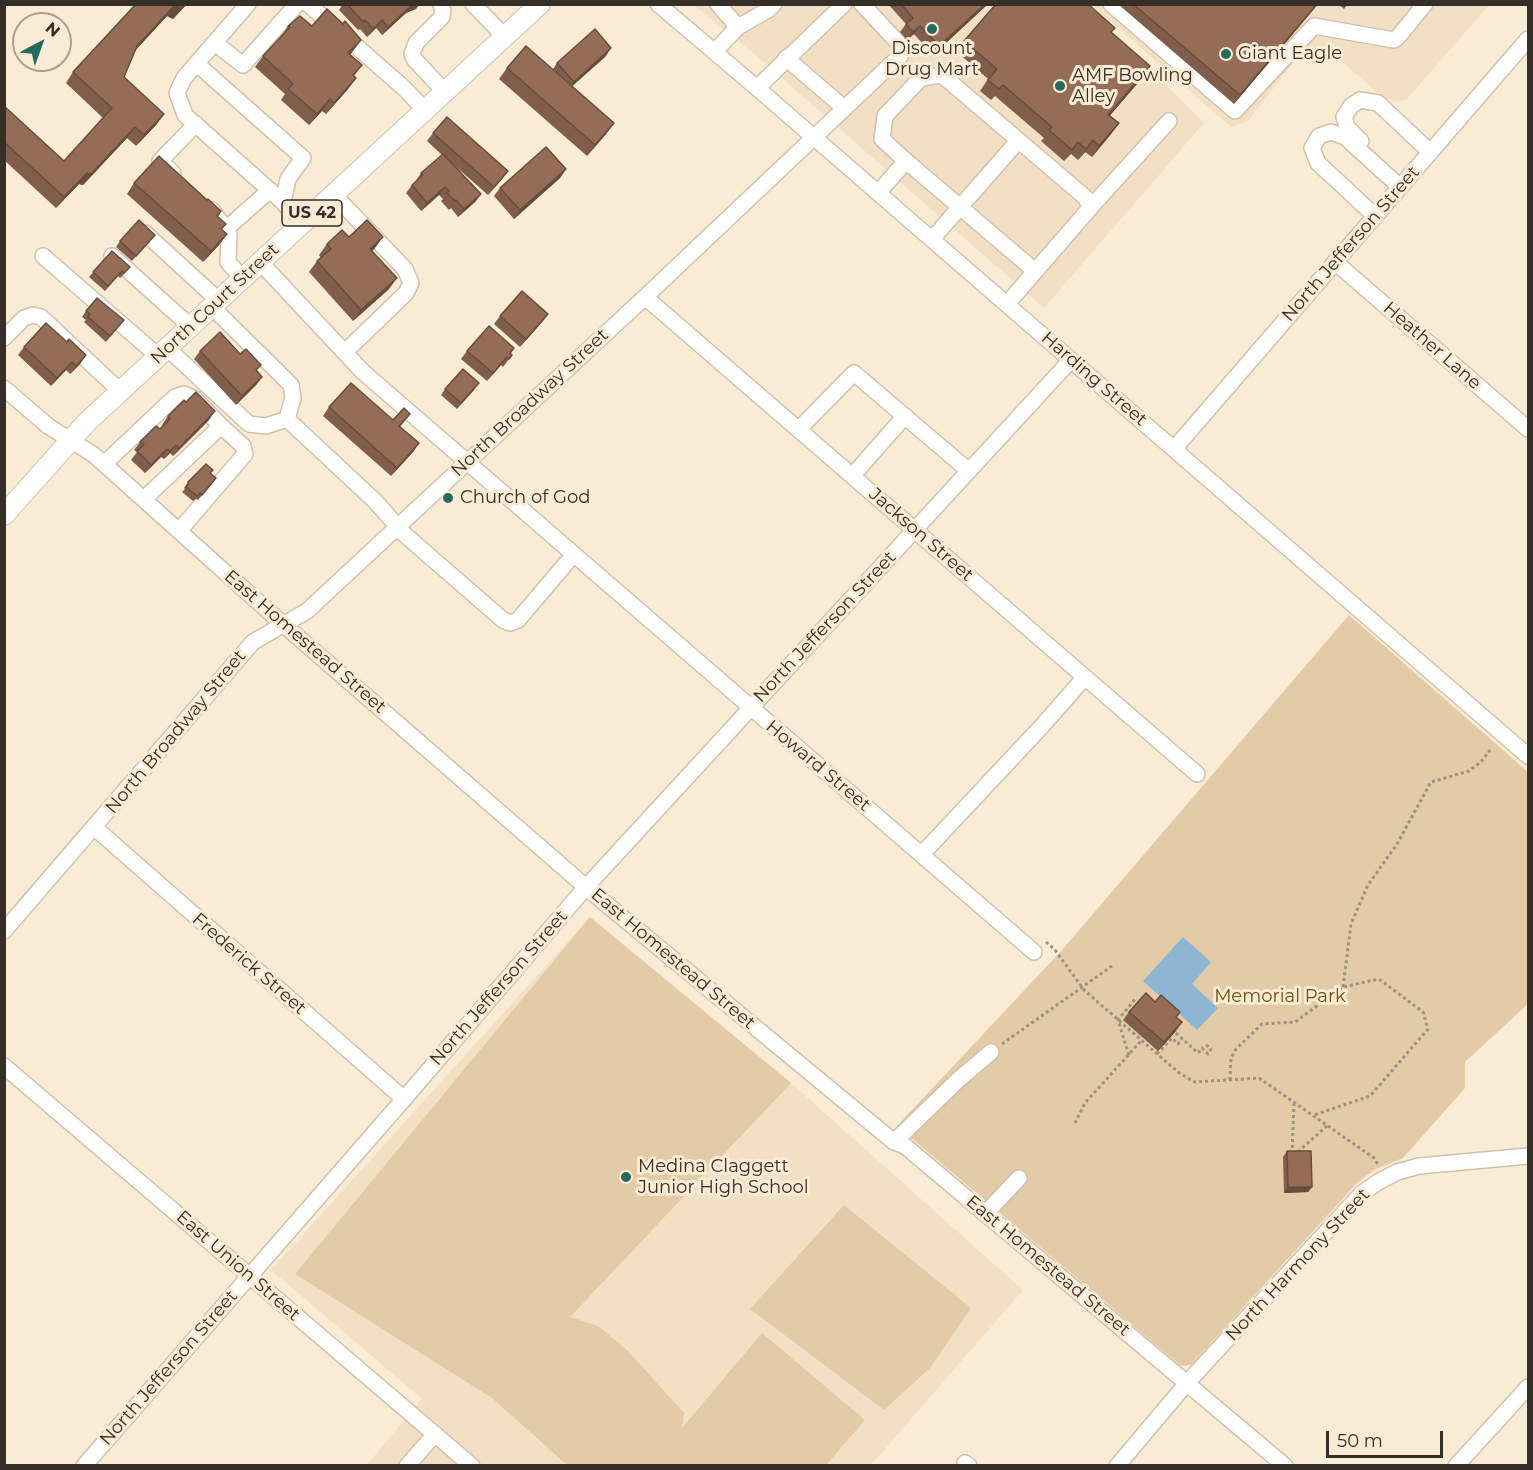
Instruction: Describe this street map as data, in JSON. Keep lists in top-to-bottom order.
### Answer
{
  "streets": {
    "main road": ["US 42", "North Court Street"],
    "street": [
      "North Jefferson Street",
      "Heather Lane",
      "Harding Street",
      "North Broadway Street",
      "Jackson Street",
      "East Homestead Street",
      "Howard Street",
      "Frederick Street",
      "North Harmony Street",
      "East Union Street"
    ]
  },
  "crossings": [
    ["North Jefferson Street", "Heather Lane"],
    ["North Jefferson Street", "Harding Street"],
    ["North Jefferson Street", "Jackson Street"],
    ["North Jefferson Street", "East Homestead Street"],
    ["North Jefferson Street", "Howard Street"],
    ["North Jefferson Street", "Frederick Street"],
    ["North Jefferson Street", "East Union Street"],
    ["North Court Street", "East Homestead Street"],
    ["North Court Street", "Howard Street"],
    ["Harding Street", "North Broadway Street"],
    ["North Broadway Street", "Jackson Street"],
    ["North Broadway Street", "East Homestead Street"],
    ["North Broadway Street", "Howard Street"],
    ["North Broadway Street", "Frederick Street"],
    ["East Homestead Street", "North Harmony Street"]
  ],
  "parks": ["Memorial Park"],
  "places": [
    "Discount Drug Mart",
    "Giant Eagle",
    "AMF Bowling Alley",
    "Church of God",
    "Medina Claggett Junior High School"
  ],
  "scale_bar": "50 m",
  "north": "top right"
}
